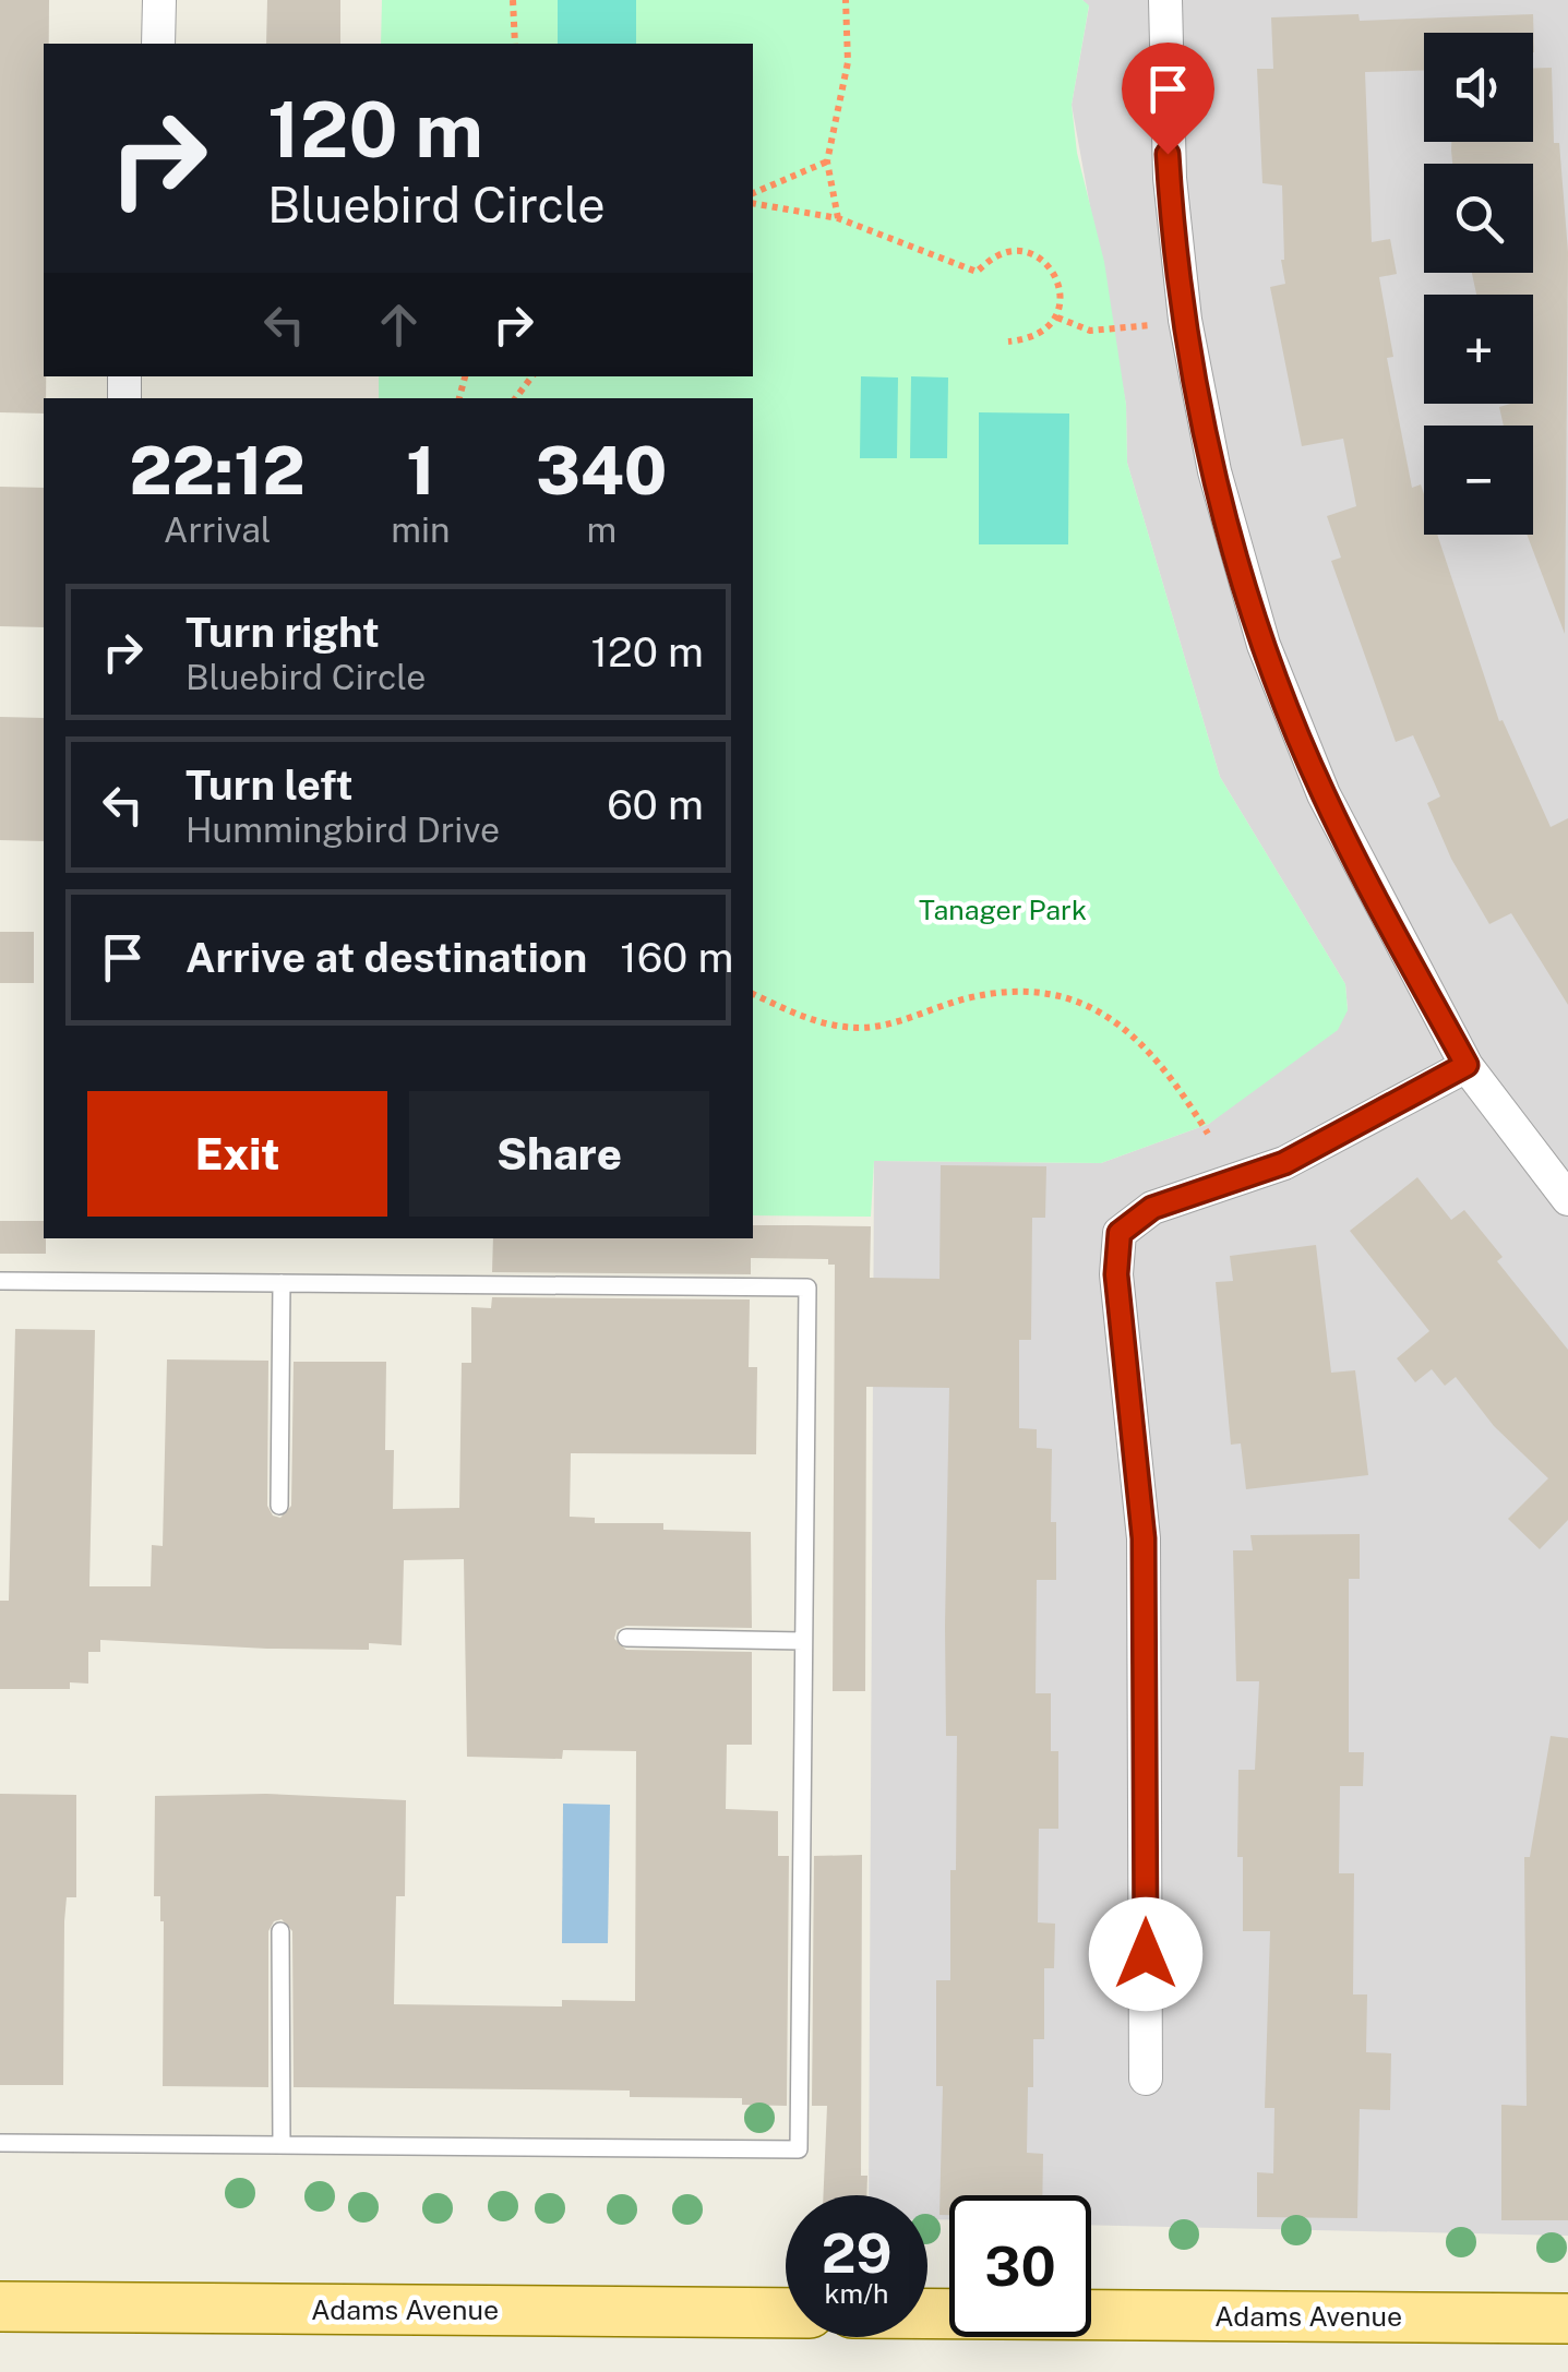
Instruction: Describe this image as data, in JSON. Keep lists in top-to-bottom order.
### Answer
{
  "streets": {
    "main road": ["Adams Avenue"]
  },
  "parks": ["Tanager Park"],
  "page": {
    "map_buttons": ["+", "−"],
    "turn": ["120 m", "Bluebird Circle"],
    "eta": [
      "22:12",
      "Arrival",
      "1",
      "min",
      "340",
      "m"
    ],
    "list": [
      {
        "name": "Turn right",
        "note": "Bluebird Circle",
        "value": "120 m"
      },
      {
        "name": "Turn left",
        "note": "Hummingbird Drive",
        "value": "60 m"
      },
      {
        "name": "Arrive at destination",
        "value": "160 m"
      }
    ],
    "buttons": ["Exit", "Share"],
    "speed": "29 km/h",
    "limit": "30"
  }
}
